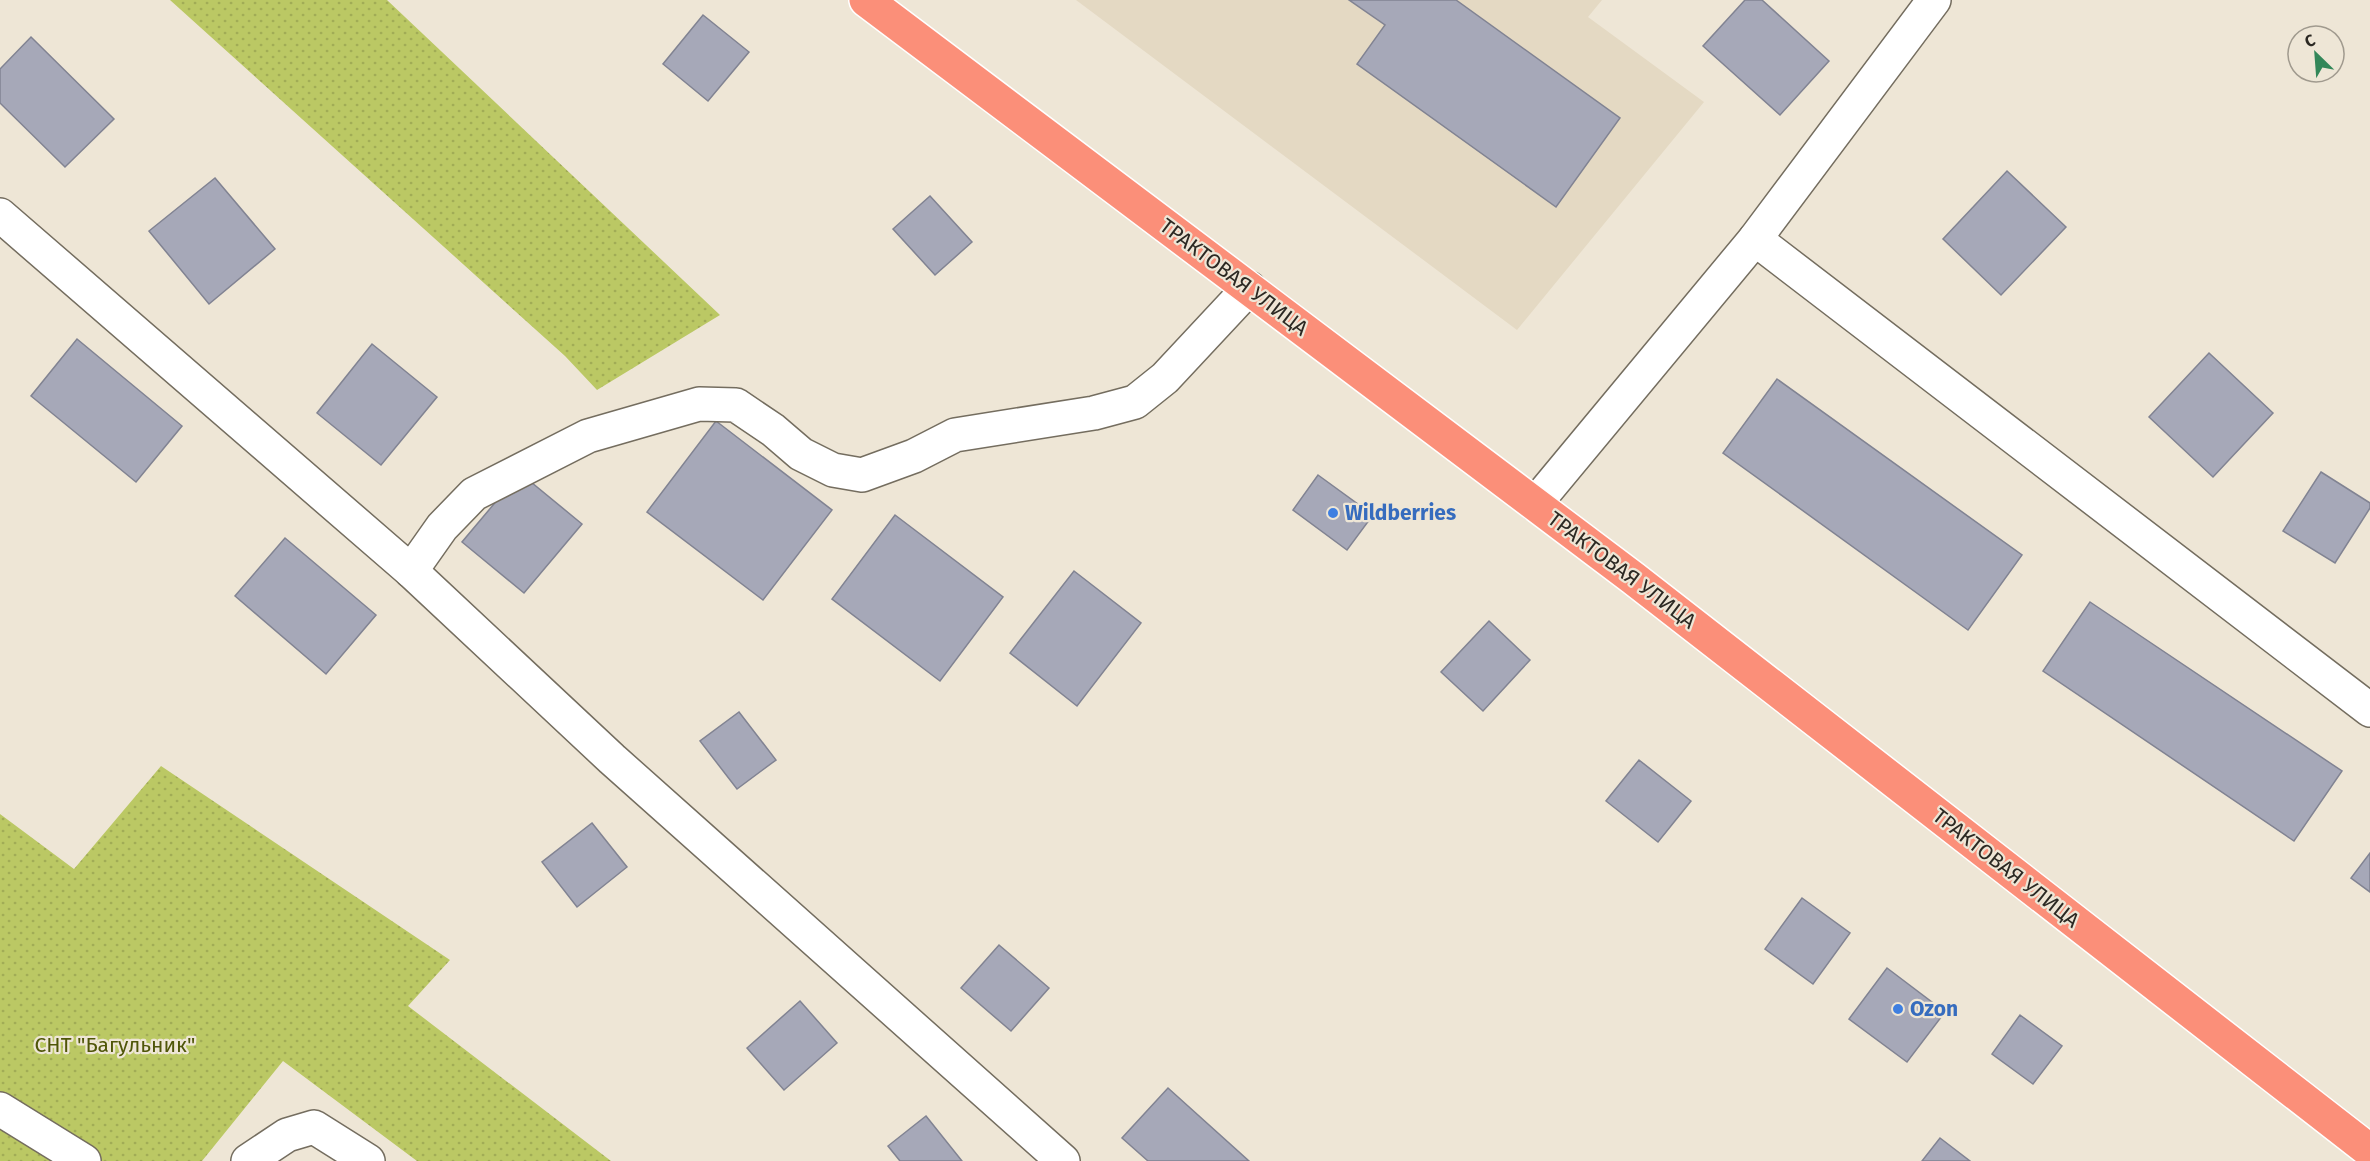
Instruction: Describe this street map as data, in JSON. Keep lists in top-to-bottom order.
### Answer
{
  "streets": {
    "highway": ["ТРАКТОВАЯ УЛИЦА"]
  },
  "parks": ["СНТ \"Багульник\""],
  "places": ["Wildberries", "Ozon"],
  "north": "top left"
}
